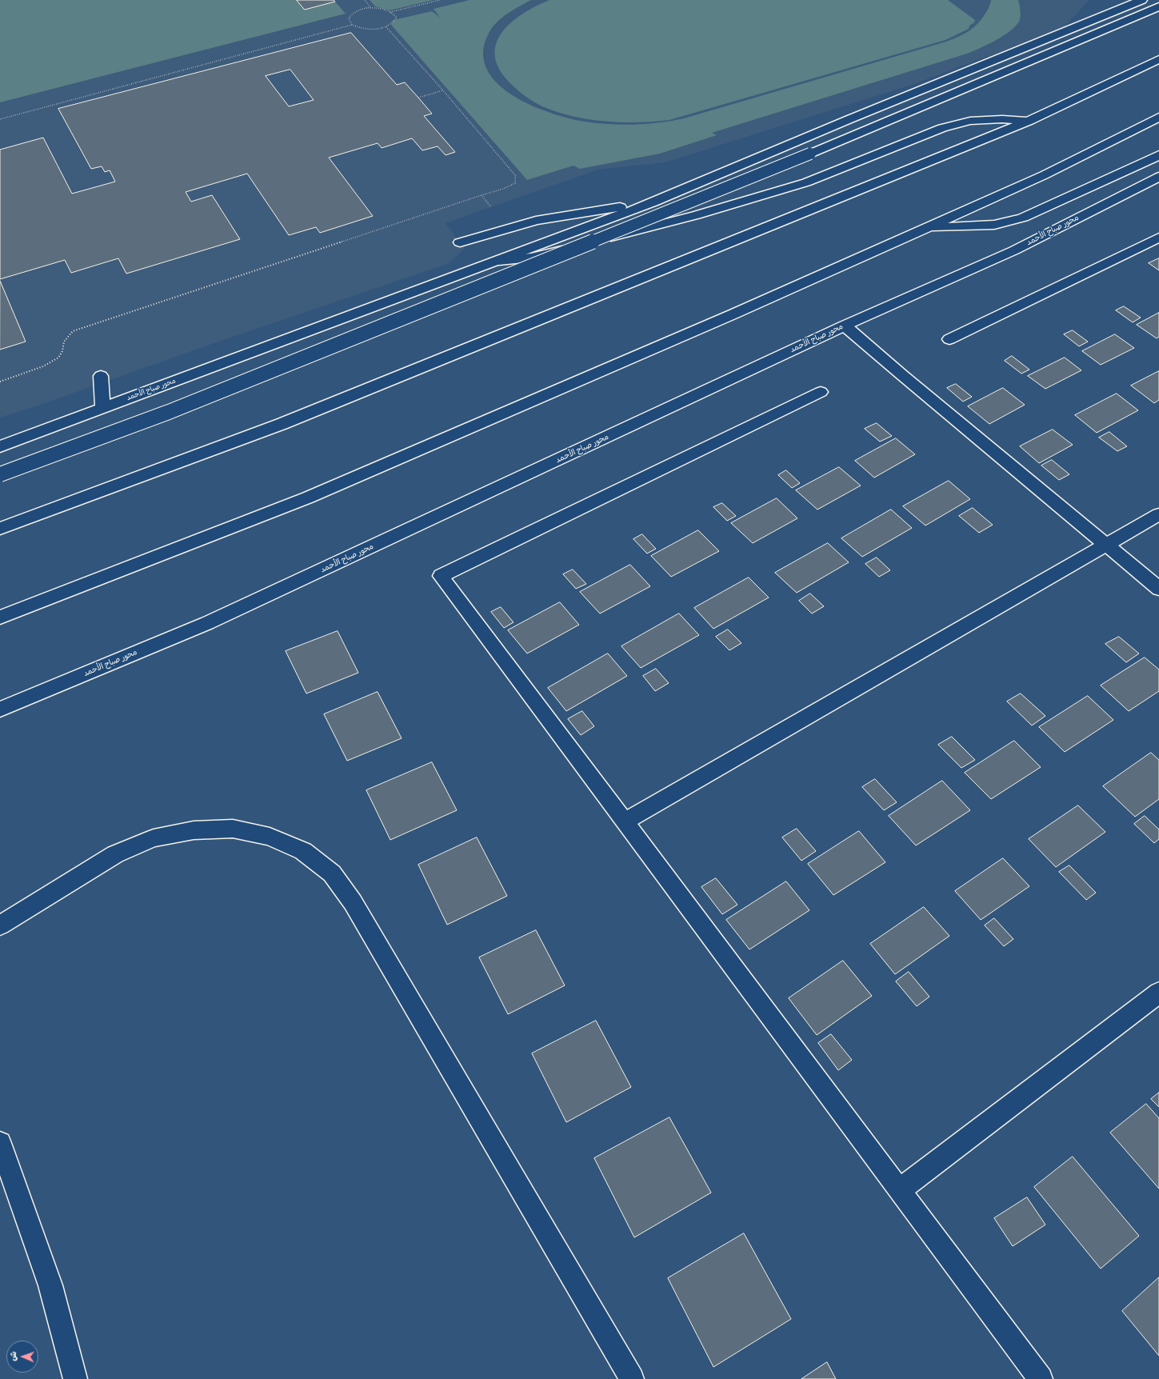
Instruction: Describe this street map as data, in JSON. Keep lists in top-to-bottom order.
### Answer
{
  "streets": {
    "main road": ["محور صباح الأحمد"]
  },
  "north": "left"
}
